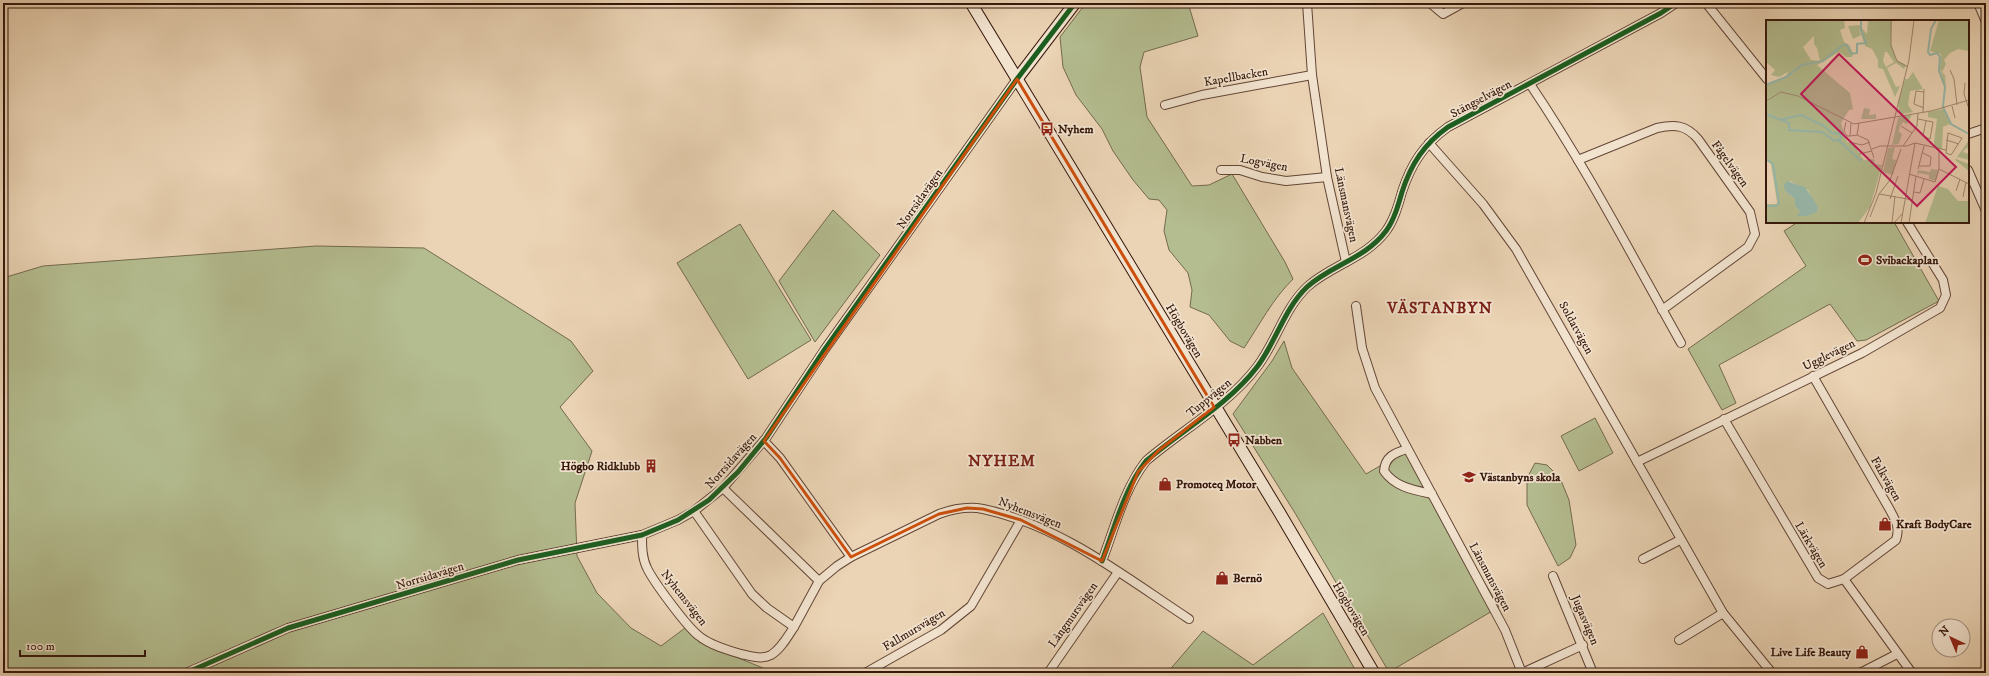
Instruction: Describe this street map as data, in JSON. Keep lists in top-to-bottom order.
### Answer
{
  "streets": {
    "main road": ["Högbovägen"],
    "street": [
      "Kapellbacken",
      "Stängselvägen",
      "Logvägen",
      "Fågelvägen",
      "Norrsidavägen",
      "Länsmansvägen",
      "Soldatvägen",
      "Ugglevägen",
      "Tuppvägen",
      "Falkvägen",
      "Nyhemsvägen",
      "Lärkvägen",
      "Långmursvägen",
      "Jugasvägen",
      "Fallmursvägen"
    ]
  },
  "crossings": [
    ["Kapellbacken", "Länsmansvägen"],
    ["Stängselvägen", "Länsmansvägen"],
    ["Stängselvägen", "Soldatvägen"],
    ["Stängselvägen", "Tuppvägen"],
    ["Logvägen", "Länsmansvägen"],
    ["Norrsidavägen", "Högbovägen"],
    ["Norrsidavägen", "Nyhemsvägen"],
    ["Länsmansvägen", "Tuppvägen"],
    ["Soldatvägen", "Ugglevägen"],
    ["Högbovägen", "Tuppvägen"],
    ["Ugglevägen", "Falkvägen"],
    ["Ugglevägen", "Lärkvägen"],
    ["Tuppvägen", "Nyhemsvägen"],
    ["Falkvägen", "Lärkvägen"],
    ["Nyhemsvägen", "Långmursvägen"],
    ["Nyhemsvägen", "Fallmursvägen"]
  ],
  "districts": ["VÄSTANBYN", "NYHEM"],
  "places": {
    "bus stop": ["Nyhem", "Nabben"],
    "sports": ["Svibackaplan"],
    "building": ["Högbo Ridklubb"],
    "school or university": ["Västanbyns skola"],
    "shop": [
      "Promoteq Motor",
      "Kraft BodyCare",
      "Bernö",
      "Live Life Beauty"
    ]
  },
  "scale_bar": "100 m",
  "north": "top left"
}
